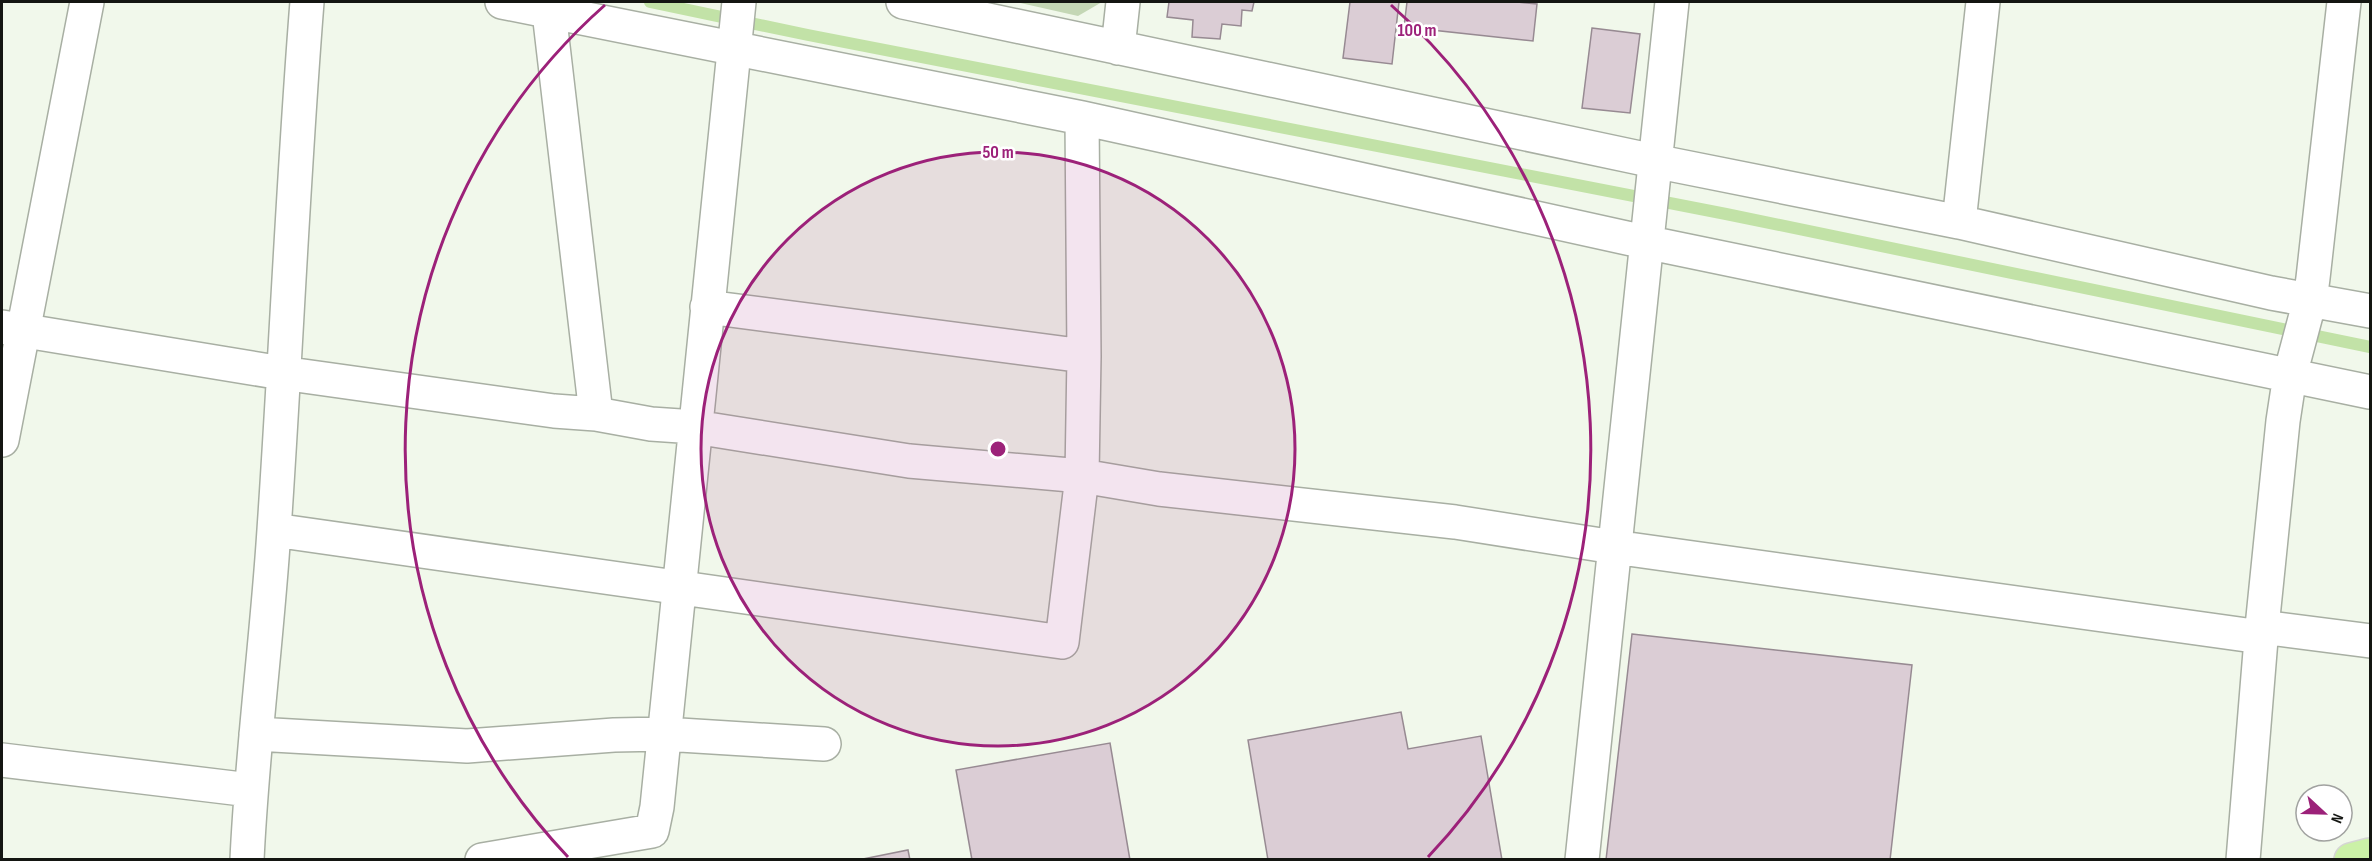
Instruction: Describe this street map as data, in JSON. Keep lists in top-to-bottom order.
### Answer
{
  "north": "right",
  "rings": ["100 m", "50 m"]
}
